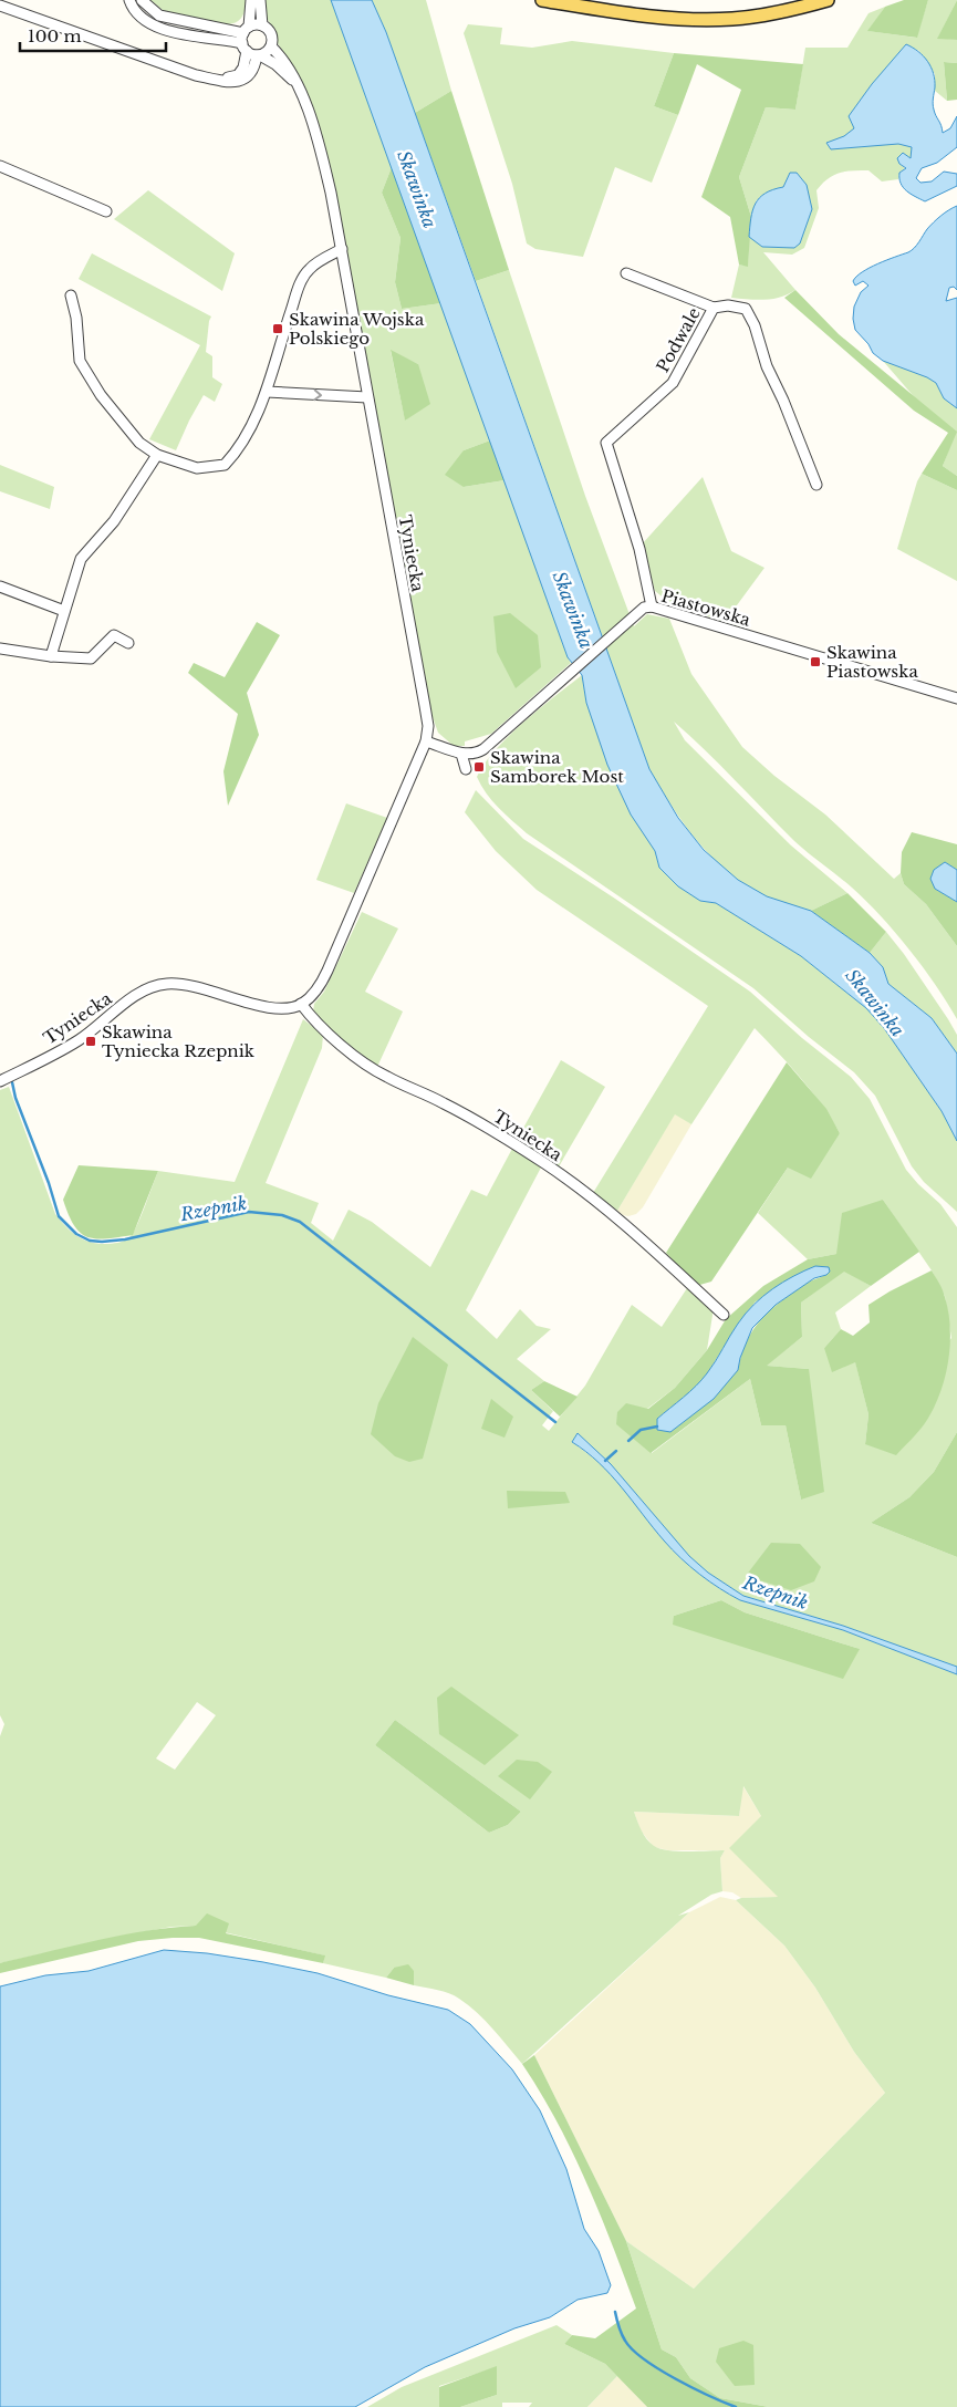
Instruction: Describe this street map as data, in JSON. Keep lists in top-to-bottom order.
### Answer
{
  "streets": {
    "street": ["Podwale", "Tyniecka", "Piastowska"]
  },
  "crossings": [
    ["Podwale", "Piastowska"]
  ],
  "water": ["Skawinka", "Rzepnik"],
  "places": {
    "transit": [
      "Skawina Wojska Polskiego",
      "Skawina Piastowska",
      "Skawina Samborek Most",
      "Skawina Tyniecka Rzepnik"
    ]
  },
  "scale_bar": "100 m"
}
